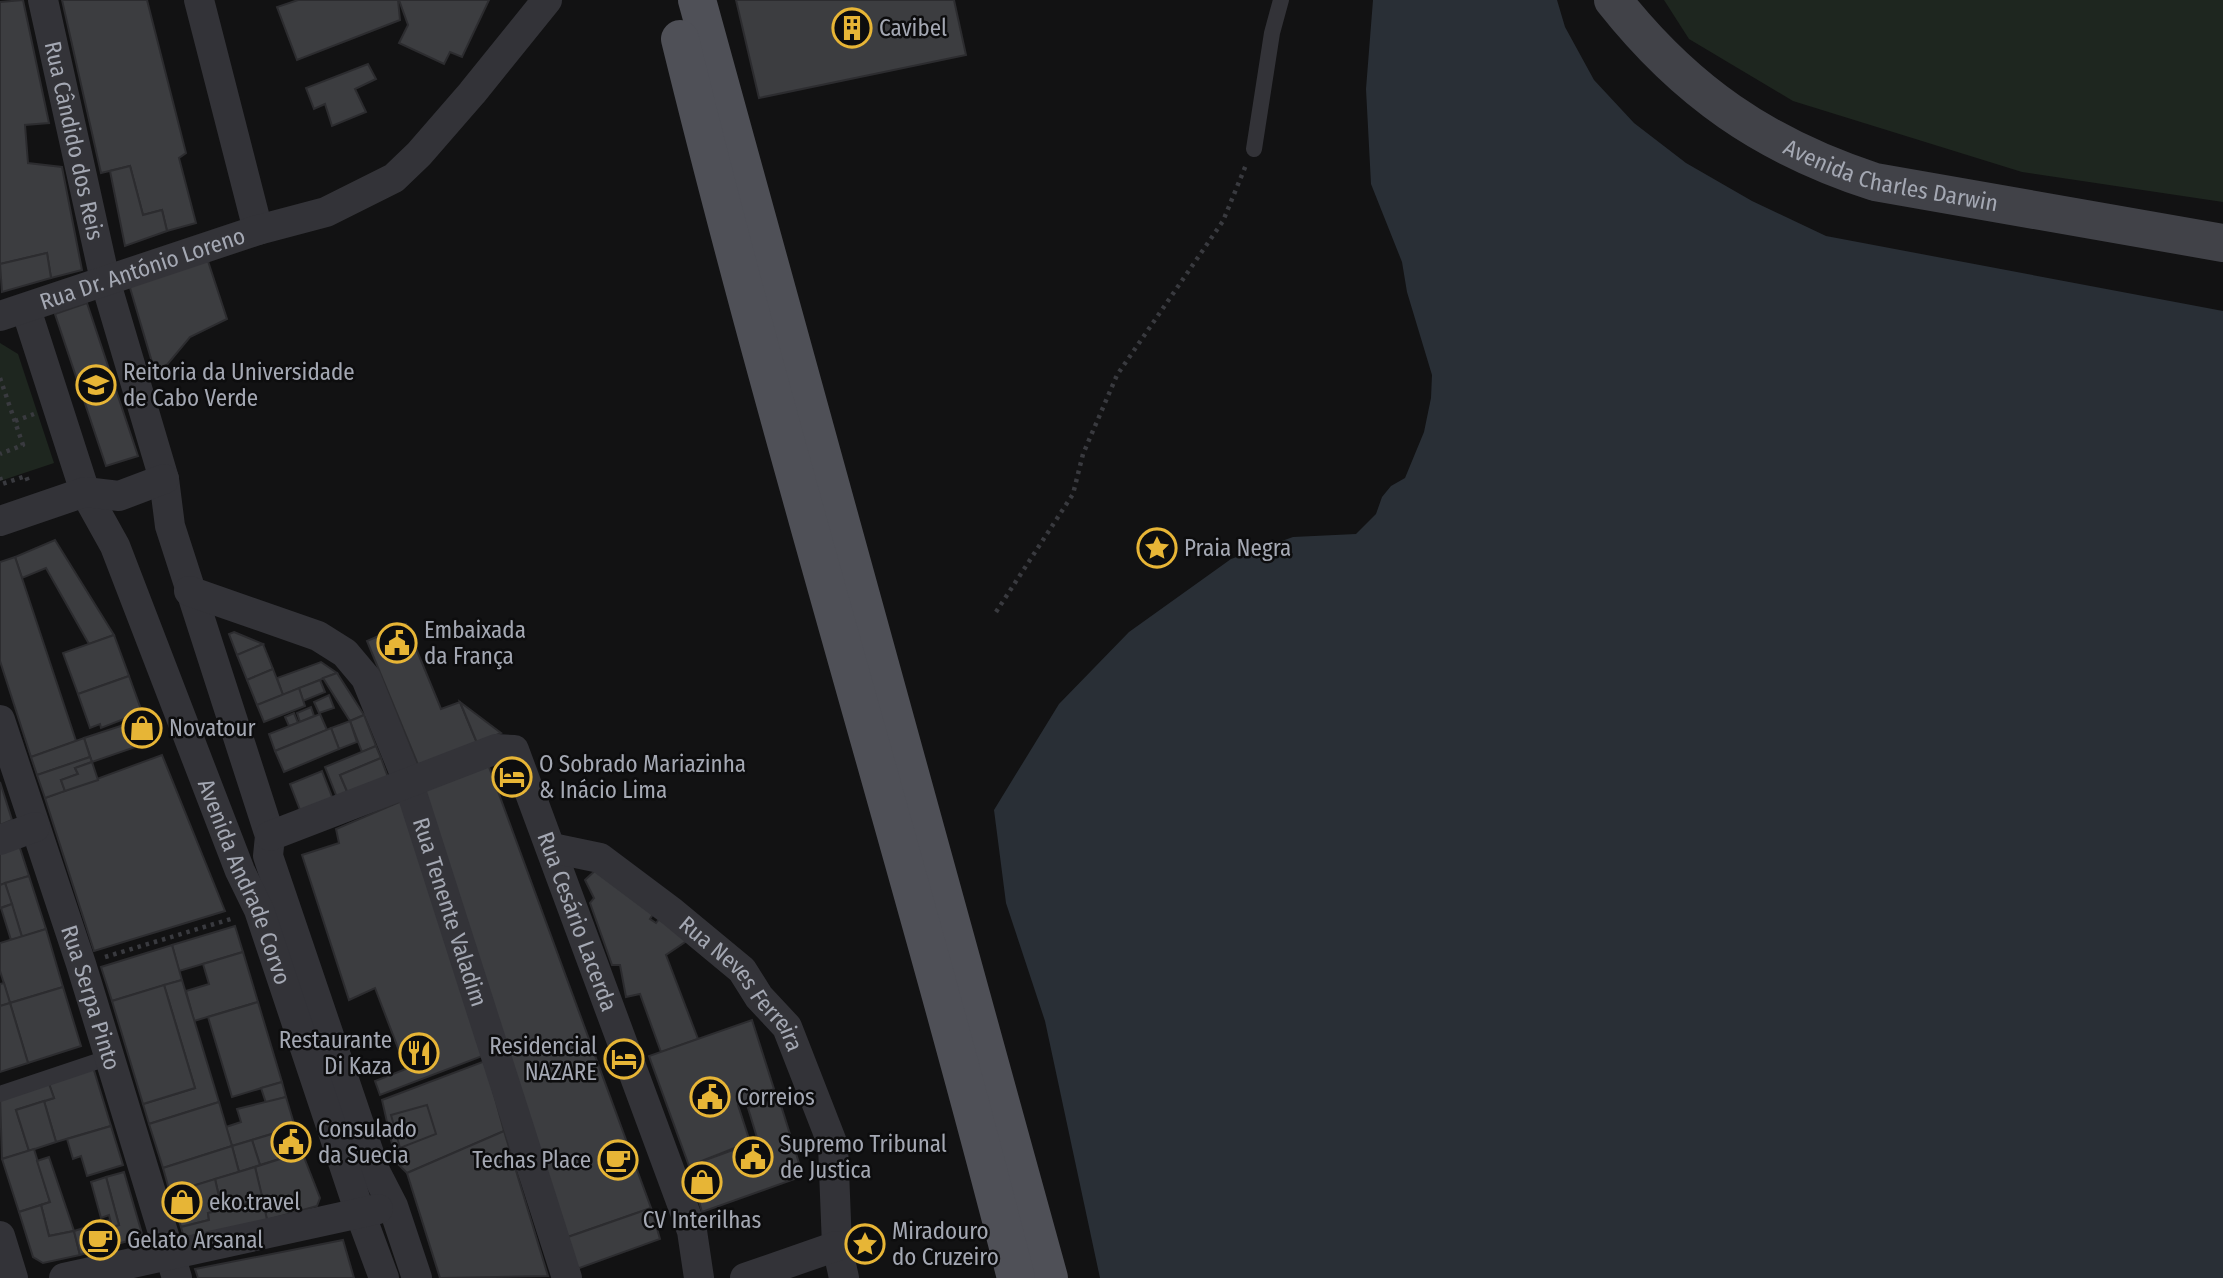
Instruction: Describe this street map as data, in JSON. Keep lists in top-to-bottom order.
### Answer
{
  "streets": {
    "main road": ["Avenida Charles Darwin"],
    "street": [
      "Rua Cândido dos Reis",
      "Rua Dr. António Loreno",
      "Avenida Andrade Corvo",
      "Rua Tenente Valadim",
      "Rua Cesário Lacerda",
      "Rua Neves Ferreira",
      "Rua Serpa Pinto"
    ]
  },
  "crossings": [
    ["Rua Cândido dos Reis", "Rua Dr. António Loreno"],
    ["Rua Cândido dos Reis", "Avenida Andrade Corvo"],
    ["Rua Dr. António Loreno", "Avenida Andrade Corvo"],
    ["Avenida Andrade Corvo", "Rua Tenente Valadim"],
    ["Rua Tenente Valadim", "Rua Cesário Lacerda"],
    ["Rua Cesário Lacerda", "Rua Neves Ferreira"]
  ],
  "places": {
    "building": ["Cavibel"],
    "school or university": ["Reitoria da Universidade de Cabo Verde"],
    "place": ["Praia Negra", "Miradouro do Cruzeiro"],
    "public building": [
      "Embaixada da França",
      "Correios",
      "Consulado da Suecia",
      "Supremo Tribunal de Justica"
    ],
    "shop": ["Novatour", "CV Interilhas", "eko.travel"],
    "hotel": ["O Sobrado Mariazinha & Inácio Lima", "Residencial NAZARE"],
    "restaurant": ["Restaurante Di Kaza"],
    "cafe": ["Techas Place", "Gelato Arsanal"]
  }
}
